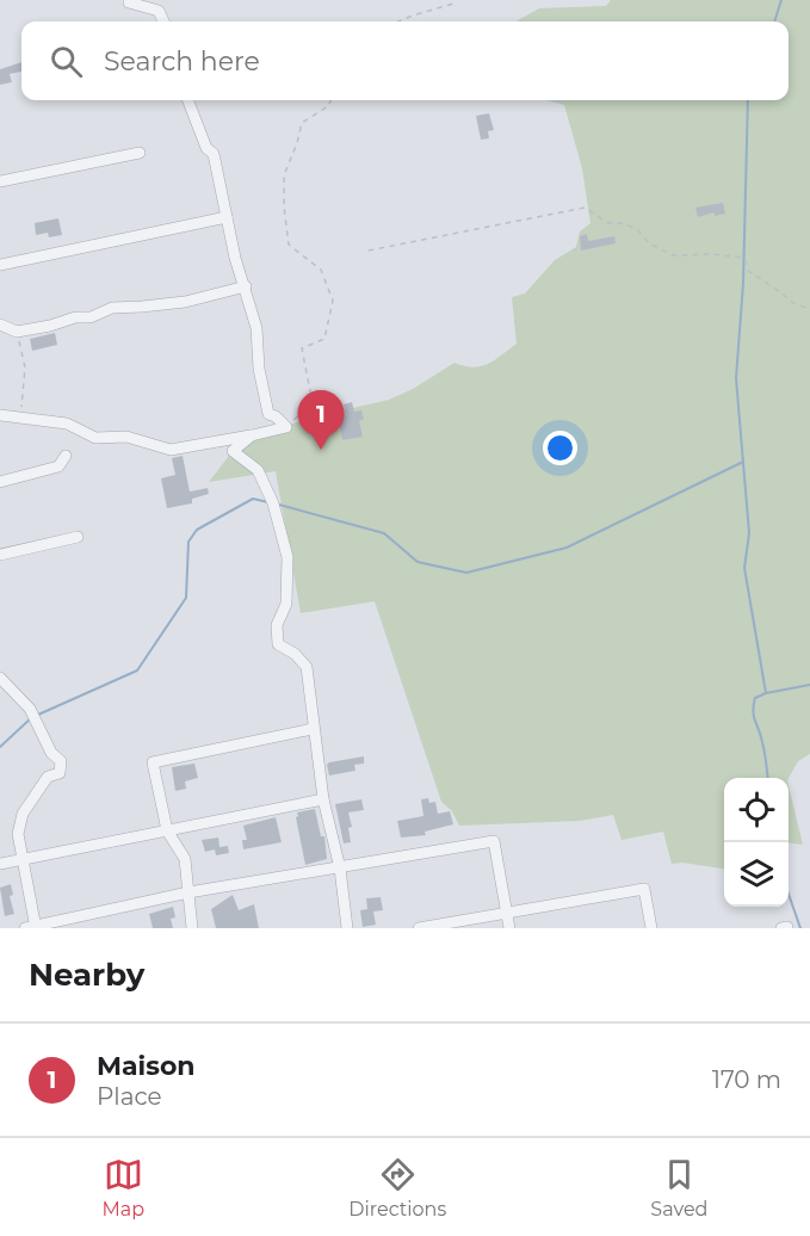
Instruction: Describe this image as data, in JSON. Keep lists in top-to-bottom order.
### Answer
{
  "page": {
    "search": "Search here",
    "pins": "1",
    "heading": "Nearby",
    "list": [
      {
        "mark": "1",
        "name": "Maison",
        "note": "Place",
        "value": "170 m"
      }
    ],
    "nav": ["Map", "Directions", "Saved"]
  }
}
